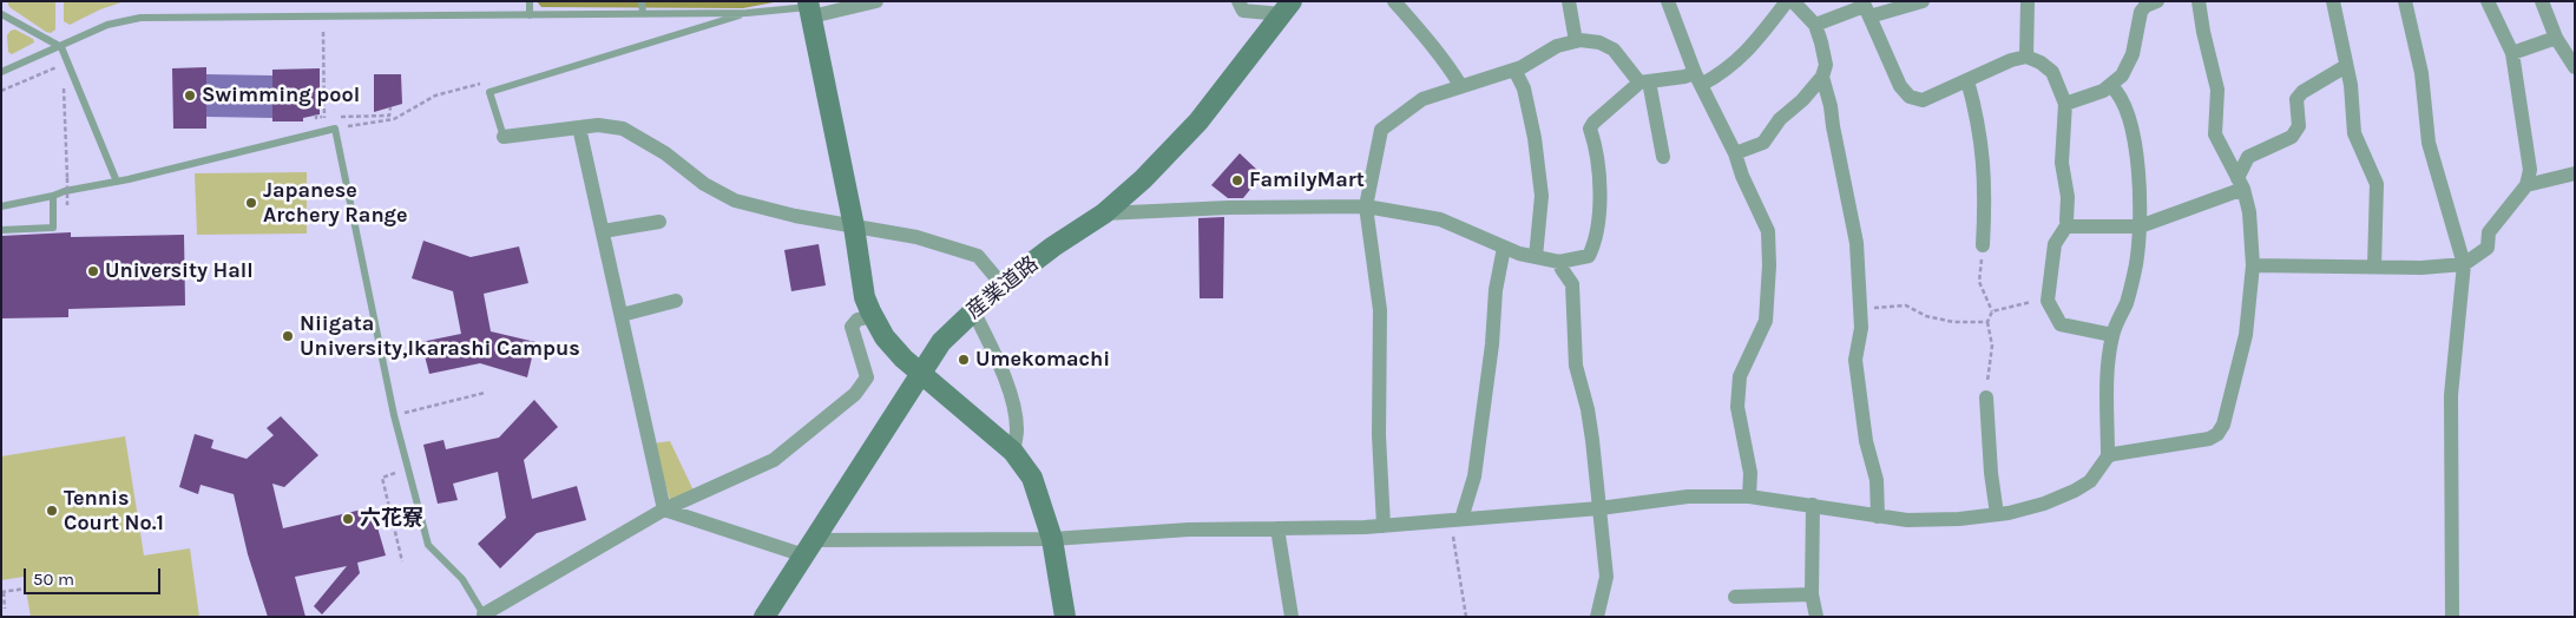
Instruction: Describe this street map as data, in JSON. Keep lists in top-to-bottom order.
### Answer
{
  "streets": {
    "street": ["産業道路"]
  },
  "places": [
    "Swimming pool",
    "FamilyMart",
    "Japanese Archery Range",
    "University Hall",
    "Niigata University,Ikarashi Campus",
    "Umekomachi",
    "Tennis Court No.1",
    "六花寮"
  ],
  "scale_bar": "50 m"
}
